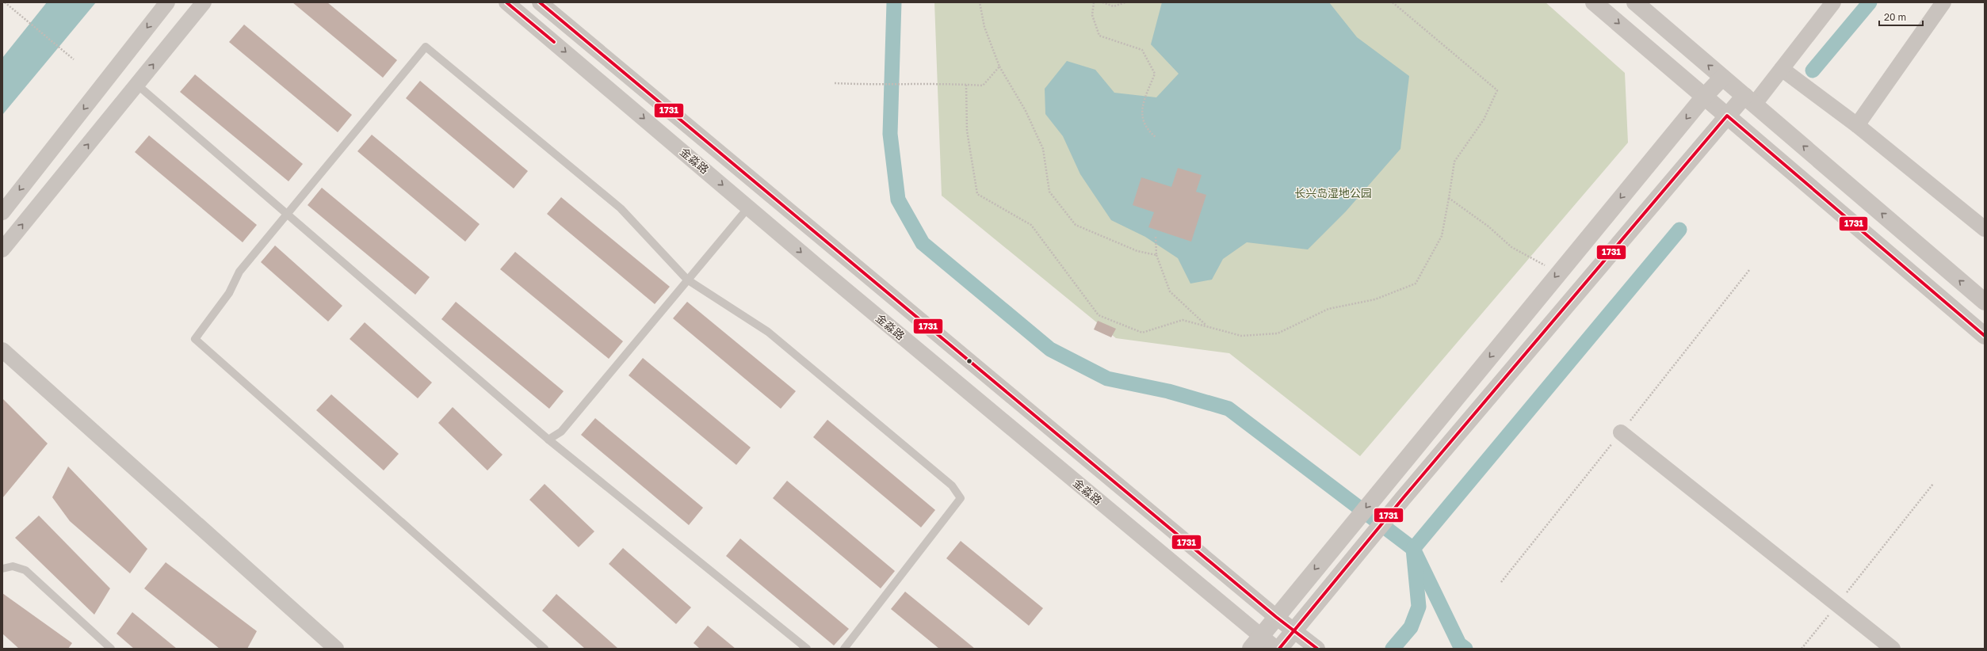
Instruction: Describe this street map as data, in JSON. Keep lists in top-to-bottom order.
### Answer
{
  "streets": {
    "street": ["金淼路"]
  },
  "parks": ["长兴岛湿地公园"],
  "lines": ["transit line 1731"],
  "scale_bar": "20 m"
}
